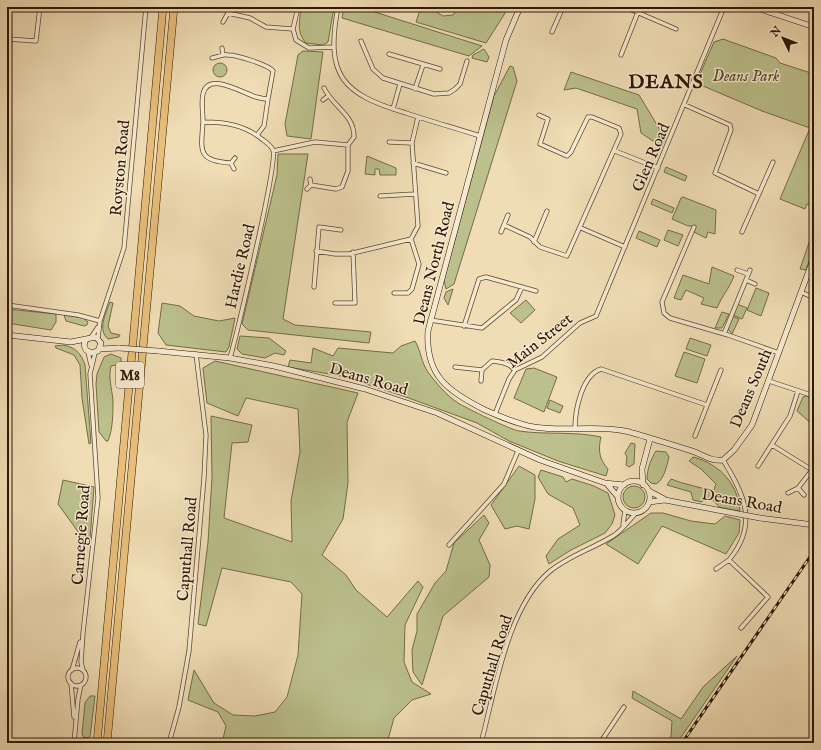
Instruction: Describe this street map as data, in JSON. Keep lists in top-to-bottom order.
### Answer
{
  "streets": {
    "highway": ["M8"],
    "street": [
      "Glen Road",
      "Royston Road",
      "Deans North Road",
      "Hardie Road",
      "Main Street",
      "Deans Road",
      "Deans South",
      "Carnegie Road",
      "Caputhall Road"
    ]
  },
  "crossings": [
    ["Glen Road", "Main Street"],
    ["Royston Road", "Deans Road"],
    ["Deans North Road", "Main Street"],
    ["Hardie Road", "Deans Road"],
    ["Deans Road", "Caputhall Road"]
  ],
  "districts": ["DEANS"],
  "parks": ["Deans Park"],
  "north": "top left"
}
